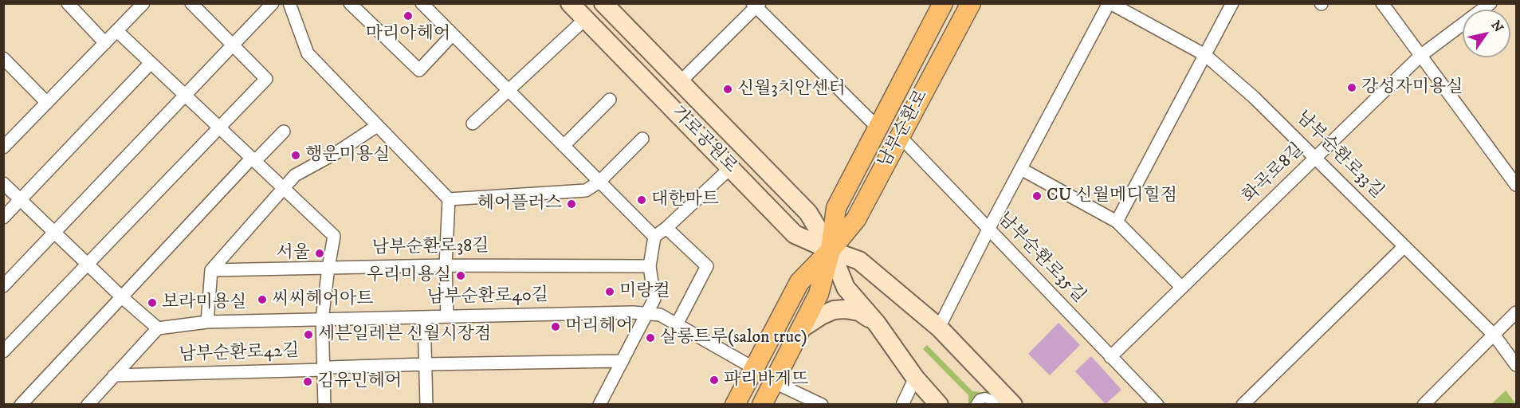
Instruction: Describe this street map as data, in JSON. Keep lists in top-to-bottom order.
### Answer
{
  "streets": {
    "main road": ["남부순환로", "가로공원로"],
    "street": [
      "남부순환로33길",
      "화곡로8길",
      "남부순환로38길",
      "남부순환로35길",
      "남부순환로40길",
      "남부순환로42길"
    ]
  },
  "crossings": [
    ["남부순환로", "가로공원로"],
    ["남부순환로", "남부순환로35길"],
    ["남부순환로", "남부순환로40길"],
    ["남부순환로33길", "화곡로8길"],
    ["화곡로8길", "남부순환로35길"]
  ],
  "places": [
    "마리아헤어",
    "강성자미용실",
    "신월3치안센터",
    "행운미용실",
    "CU 신월메디힐점",
    "대한마트",
    "헤어플러스",
    "서울",
    "우리미용실",
    "미랑컬",
    "씨씨헤어아트",
    "보라미용실",
    "머리헤어",
    "세븐일레븐 신월시장점",
    "살롱트루(salon true)",
    "파리바게뜨",
    "김유민헤어"
  ],
  "north": "top right"
}
